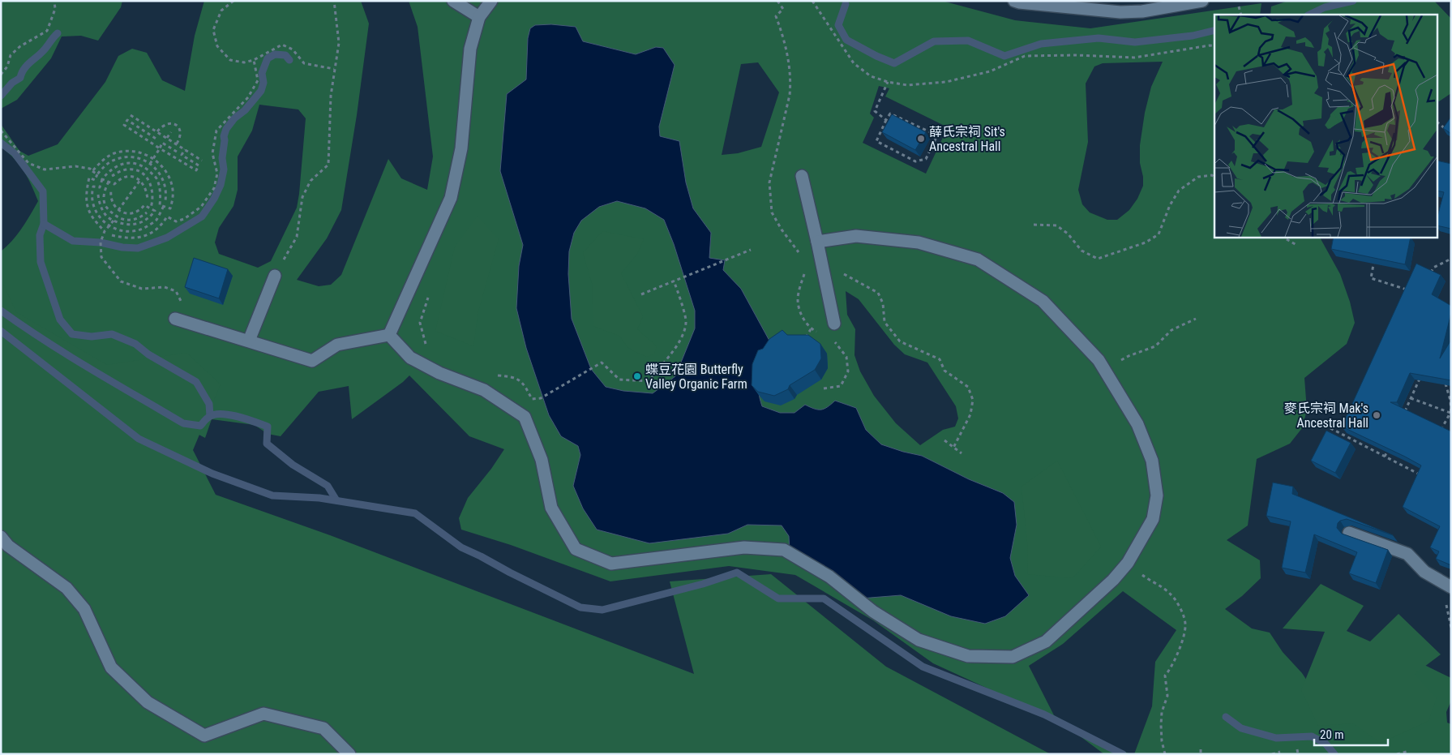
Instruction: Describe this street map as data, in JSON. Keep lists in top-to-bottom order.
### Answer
{
  "places": ["薛氏宗祠 Sit's Ancestral Hall", "蝶豆花園 Butterfly Valley Organic Farm", "麥氏宗祠 Mak's Ancestral Hall"],
  "scale_bar": "20 m"
}
